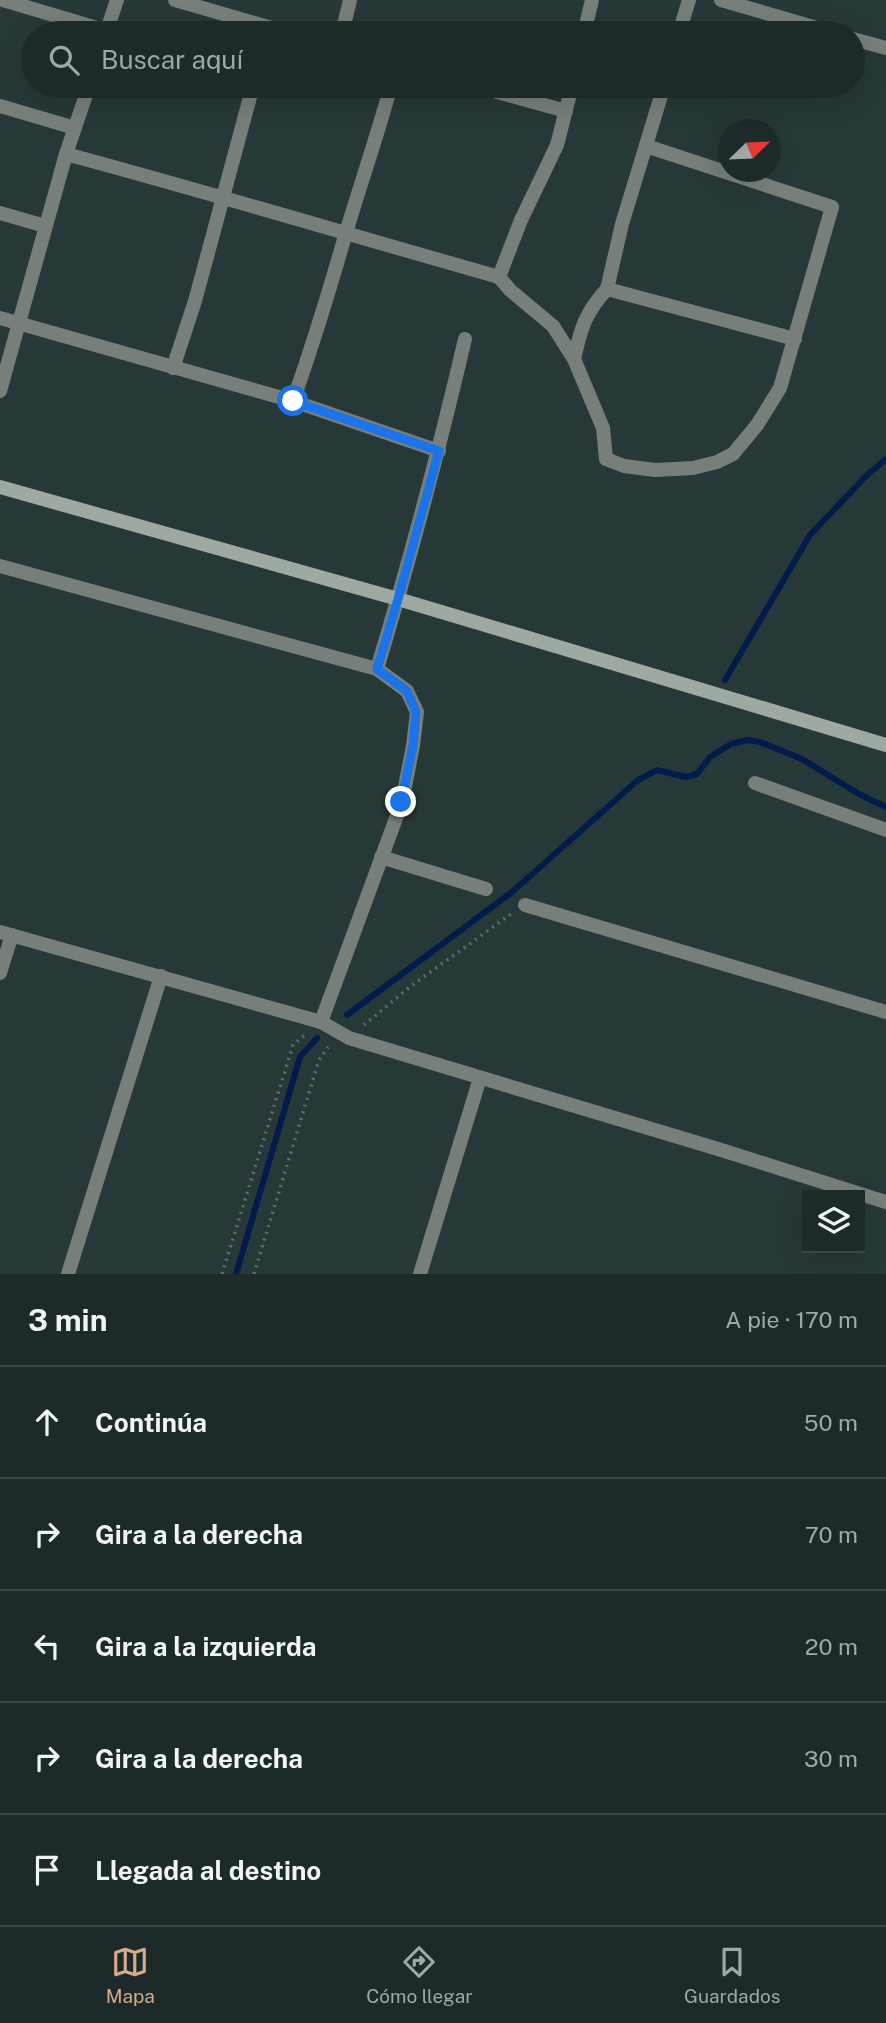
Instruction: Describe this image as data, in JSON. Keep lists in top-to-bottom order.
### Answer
{
  "north": "top right",
  "page": {
    "search": "Buscar aquí",
    "heading": ["3 min", "A pie · 170 m"],
    "list": [
      ["Continúa", "50 m"],
      ["Gira a la derecha", "70 m"],
      ["Gira a la izquierda", "20 m"],
      ["Gira a la derecha", "30 m"],
      "Llegada al destino"
    ],
    "nav": ["Mapa", "Cómo llegar", "Guardados"]
  }
}
